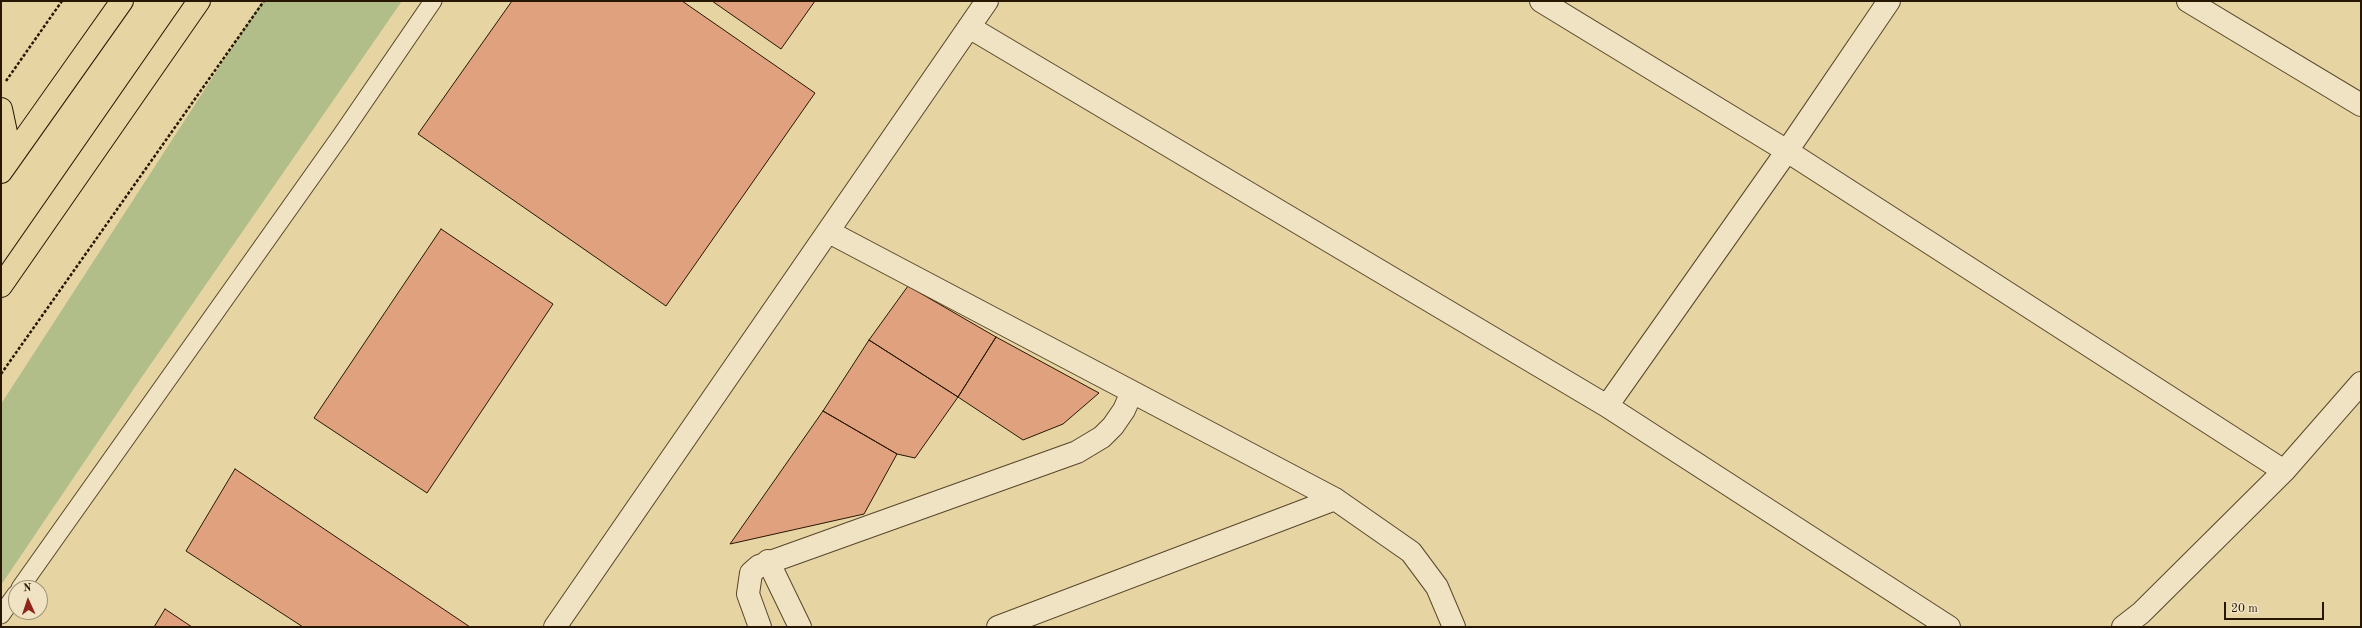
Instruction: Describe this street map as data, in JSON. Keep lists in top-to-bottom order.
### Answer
{
  "scale_bar": "20 m",
  "north": "top"
}
